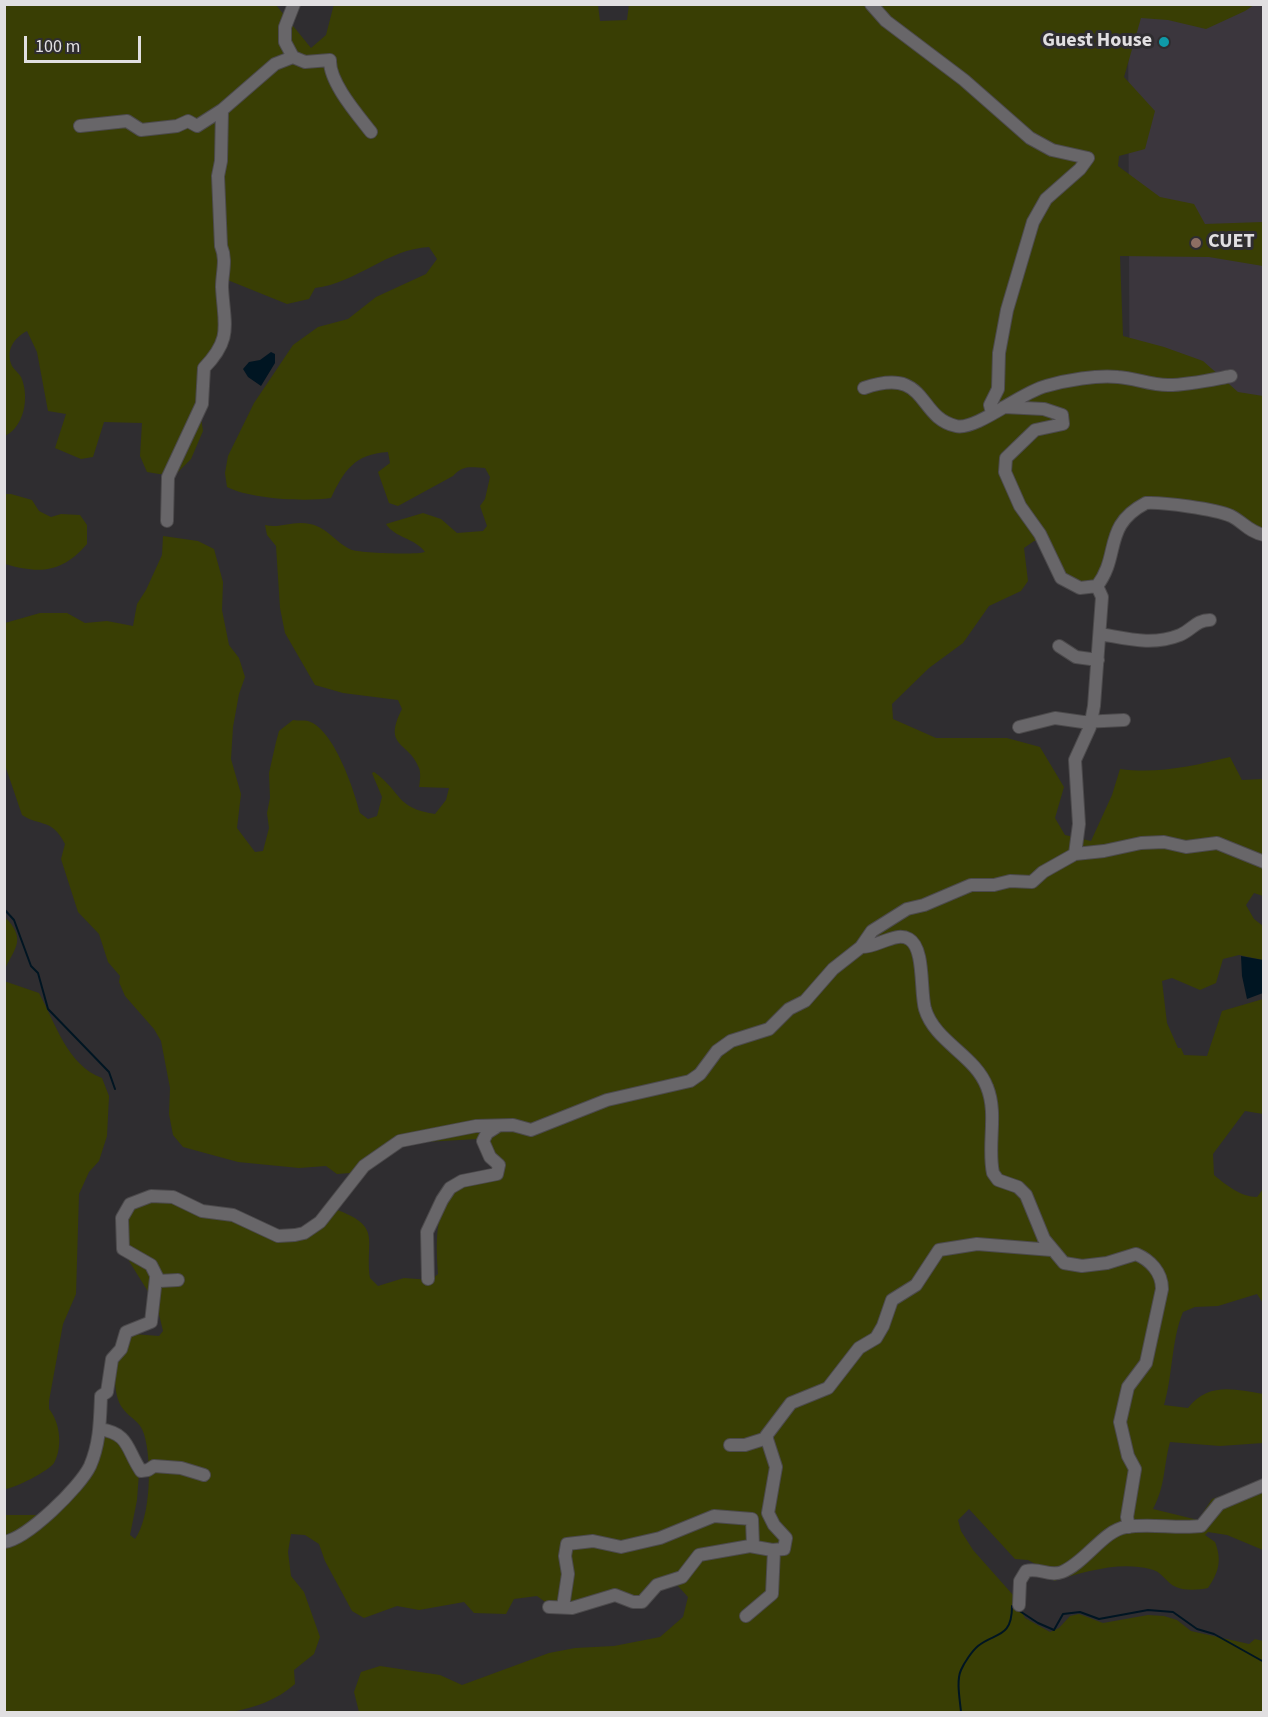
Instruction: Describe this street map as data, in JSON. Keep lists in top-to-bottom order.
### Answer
{
  "places": ["Guest House", "CUET"],
  "scale_bar": "100 m"
}
